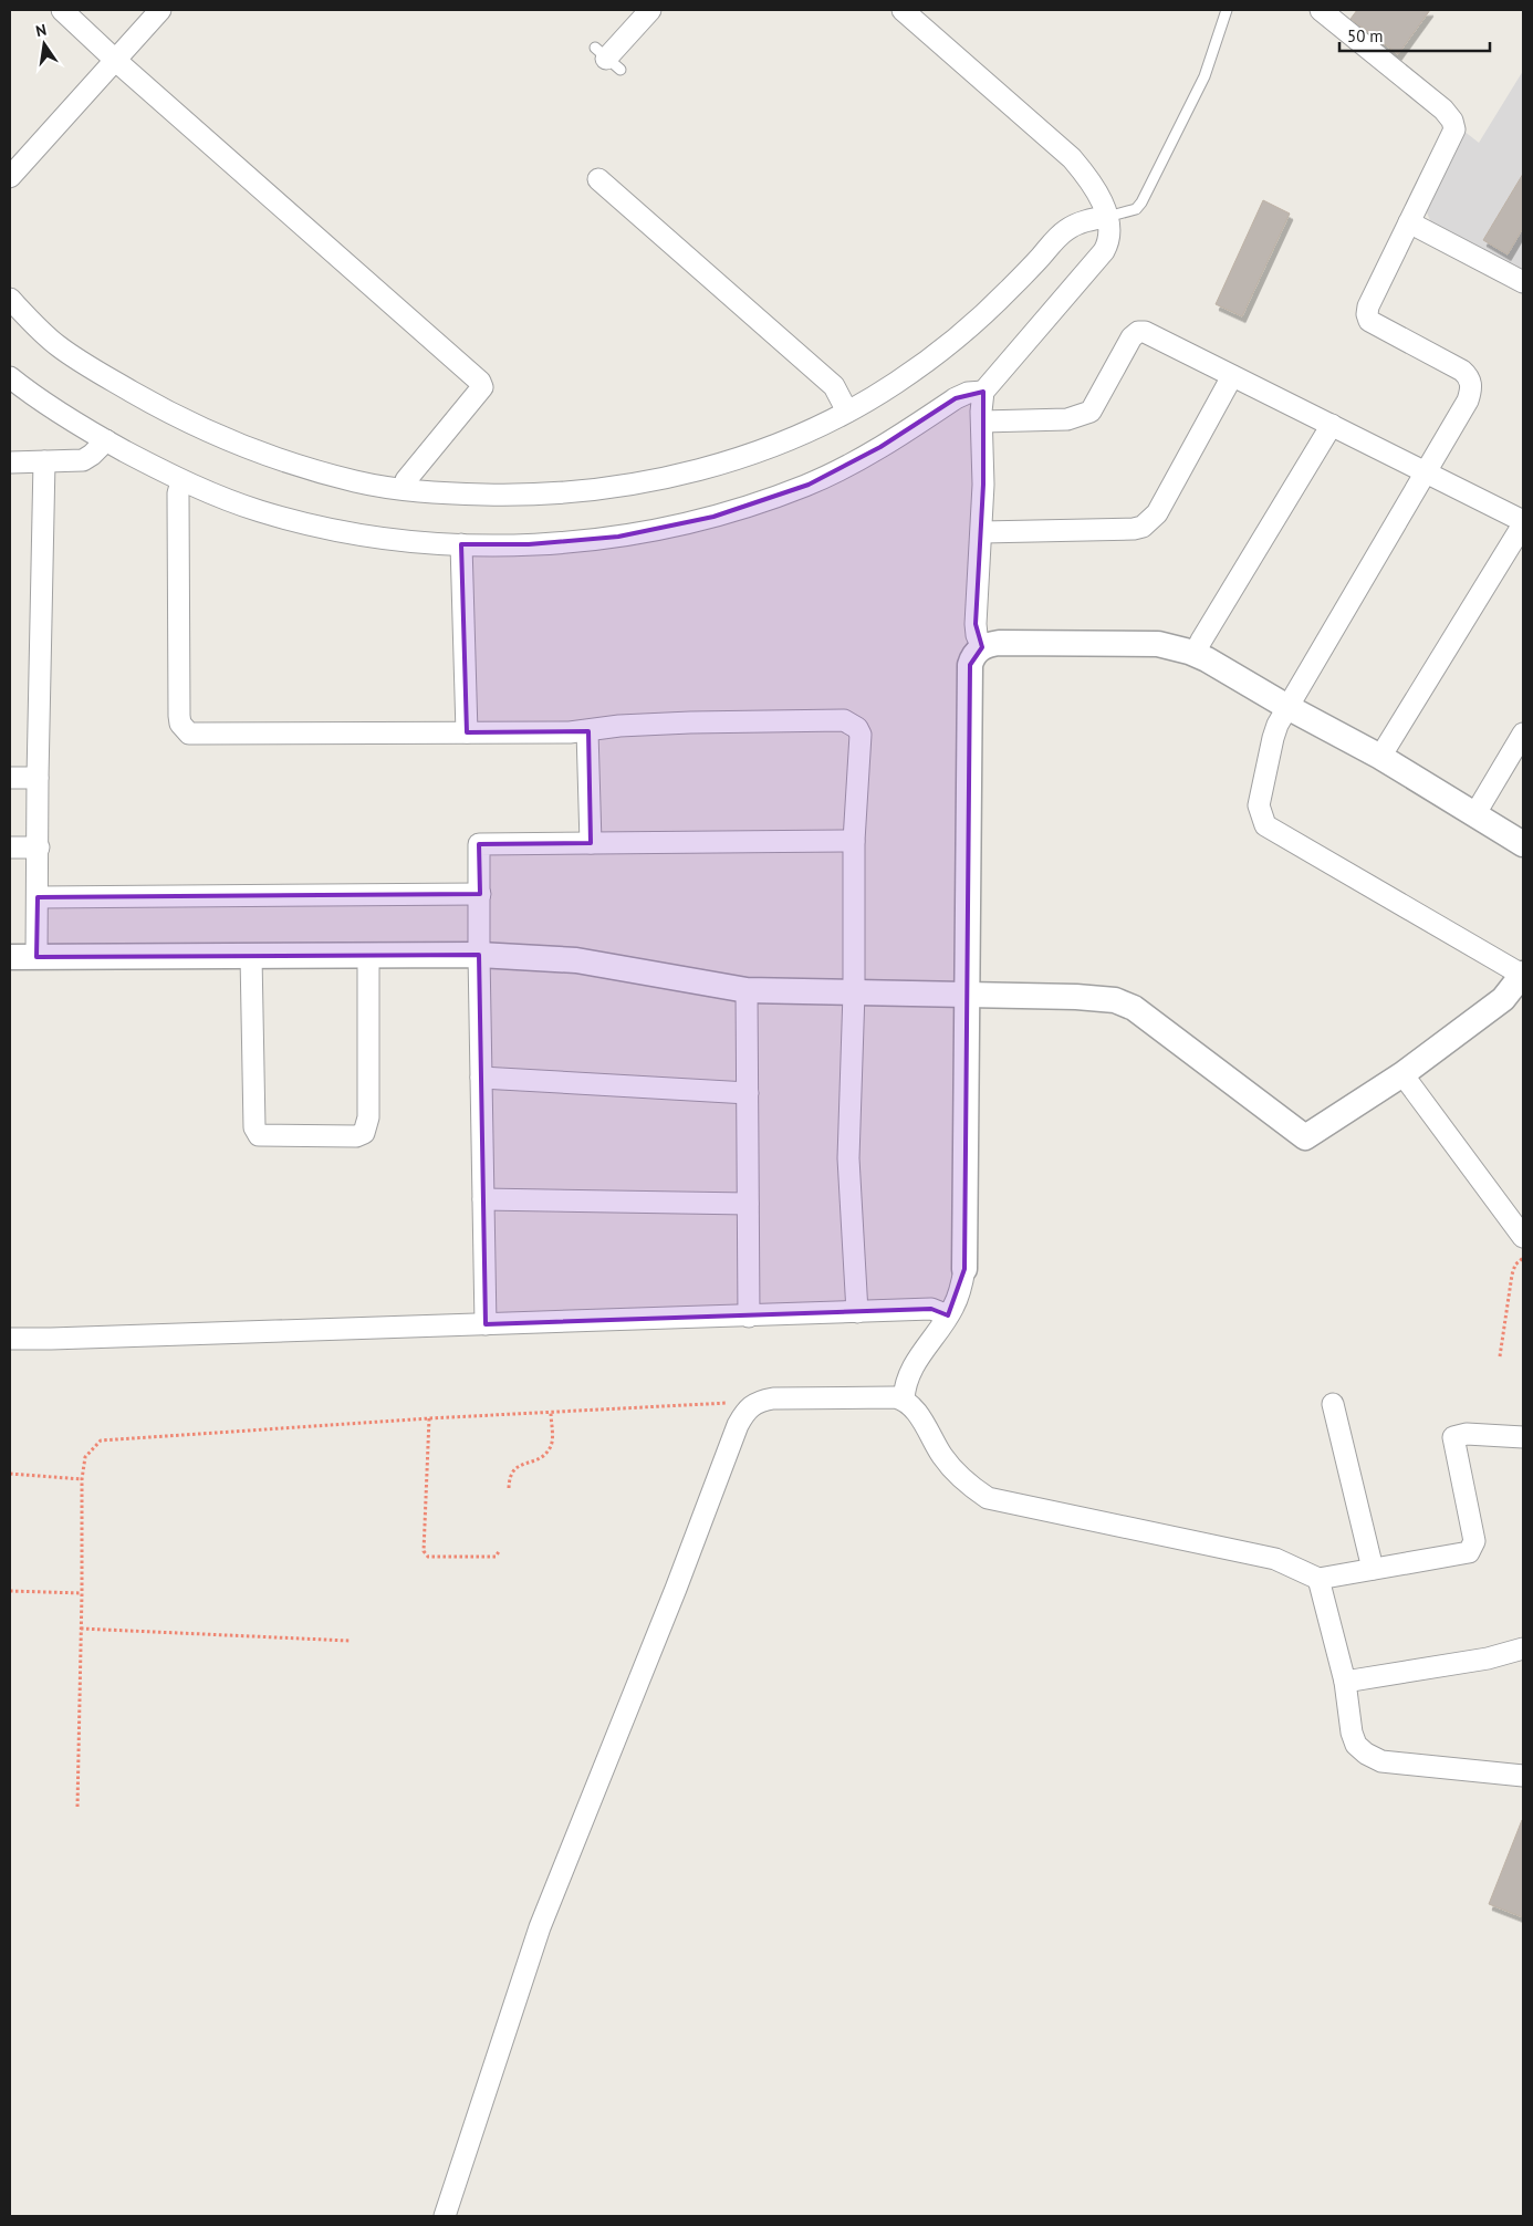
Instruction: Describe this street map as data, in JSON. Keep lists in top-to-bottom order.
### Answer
{
  "scale_bar": "50 m",
  "north": "top"
}
